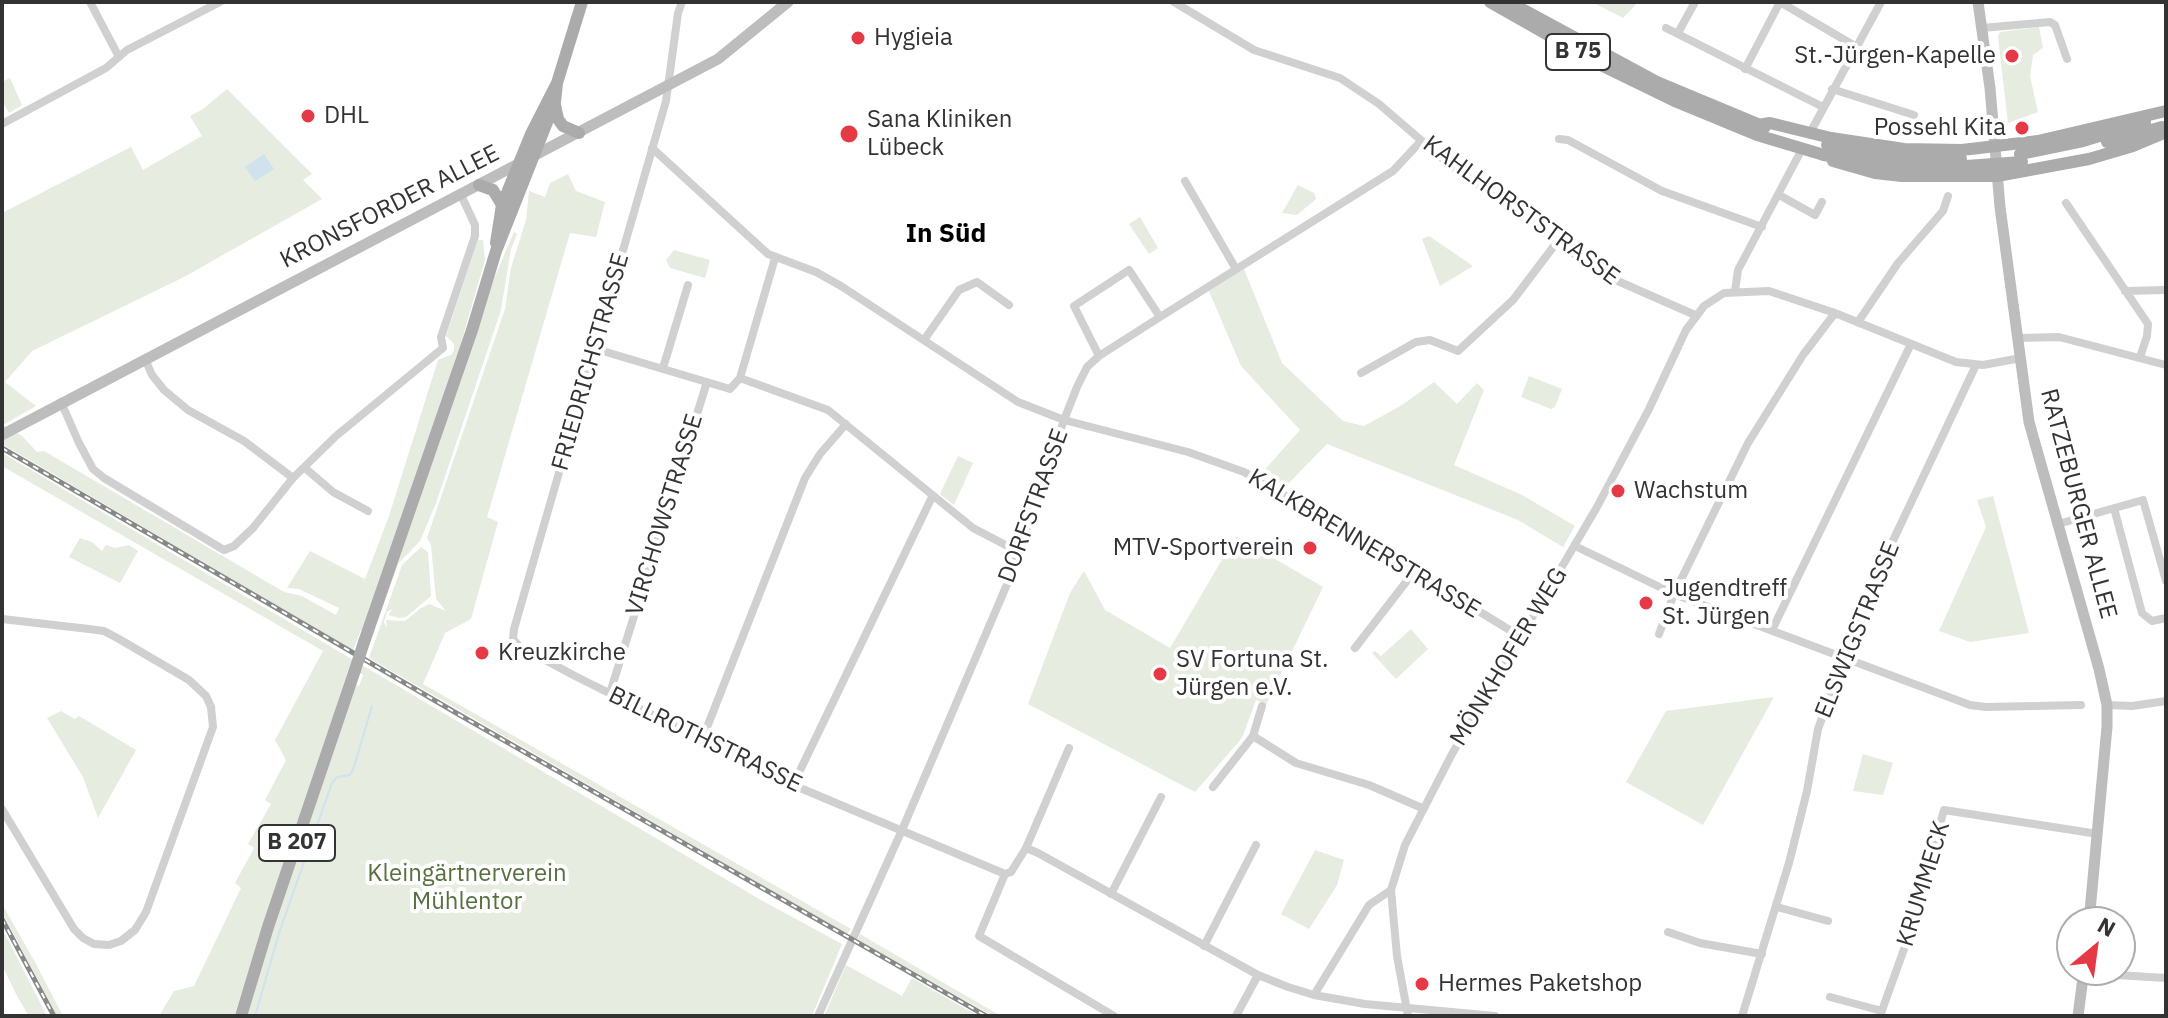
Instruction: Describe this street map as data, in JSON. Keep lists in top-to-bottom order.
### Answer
{
  "streets": {
    "main road": [
      "B 75",
      "KRONSFORDER ALLEE",
      "RATZEBURGER ALLEE",
      "B 207"
    ],
    "street": [
      "KAHLHORSTSTRASSE",
      "FRIEDRICHSTRASSE",
      "DORFSTRASSE",
      "VIRCHOWSTRASSE",
      "KALKBRENNERSTRASSE",
      "ELSWIGSTRASSE",
      "MÖNKHOFER WEG",
      "BILLROTHSTRASSE",
      "KRUMMECK"
    ]
  },
  "crossings": [
    ["KRONSFORDER ALLEE", "FRIEDRICHSTRASSE"],
    ["KRONSFORDER ALLEE", "B 207"],
    ["KAHLHORSTSTRASSE", "DORFSTRASSE"],
    ["KAHLHORSTSTRASSE", "MÖNKHOFER WEG"],
    ["FRIEDRICHSTRASSE", "BILLROTHSTRASSE"],
    ["RATZEBURGER ALLEE", "KRUMMECK"],
    ["DORFSTRASSE", "KALKBRENNERSTRASSE"],
    ["DORFSTRASSE", "BILLROTHSTRASSE"],
    ["VIRCHOWSTRASSE", "BILLROTHSTRASSE"],
    ["KALKBRENNERSTRASSE", "MÖNKHOFER WEG"]
  ],
  "districts": ["In Süd"],
  "parks": ["Kleingärtnerverein Mühlentor"],
  "places": [
    "Hygieia",
    "St.-Jürgen-Kapelle",
    "DHL",
    "Possehl Kita",
    "Sana Kliniken Lübeck",
    "Wachstum",
    "MTV-Sportverein",
    "Jugendtreff St. Jürgen",
    "Kreuzkirche",
    "SV Fortuna St. Jürgen e.V.",
    "Hermes Paketshop"
  ],
  "north": "top right"
}
